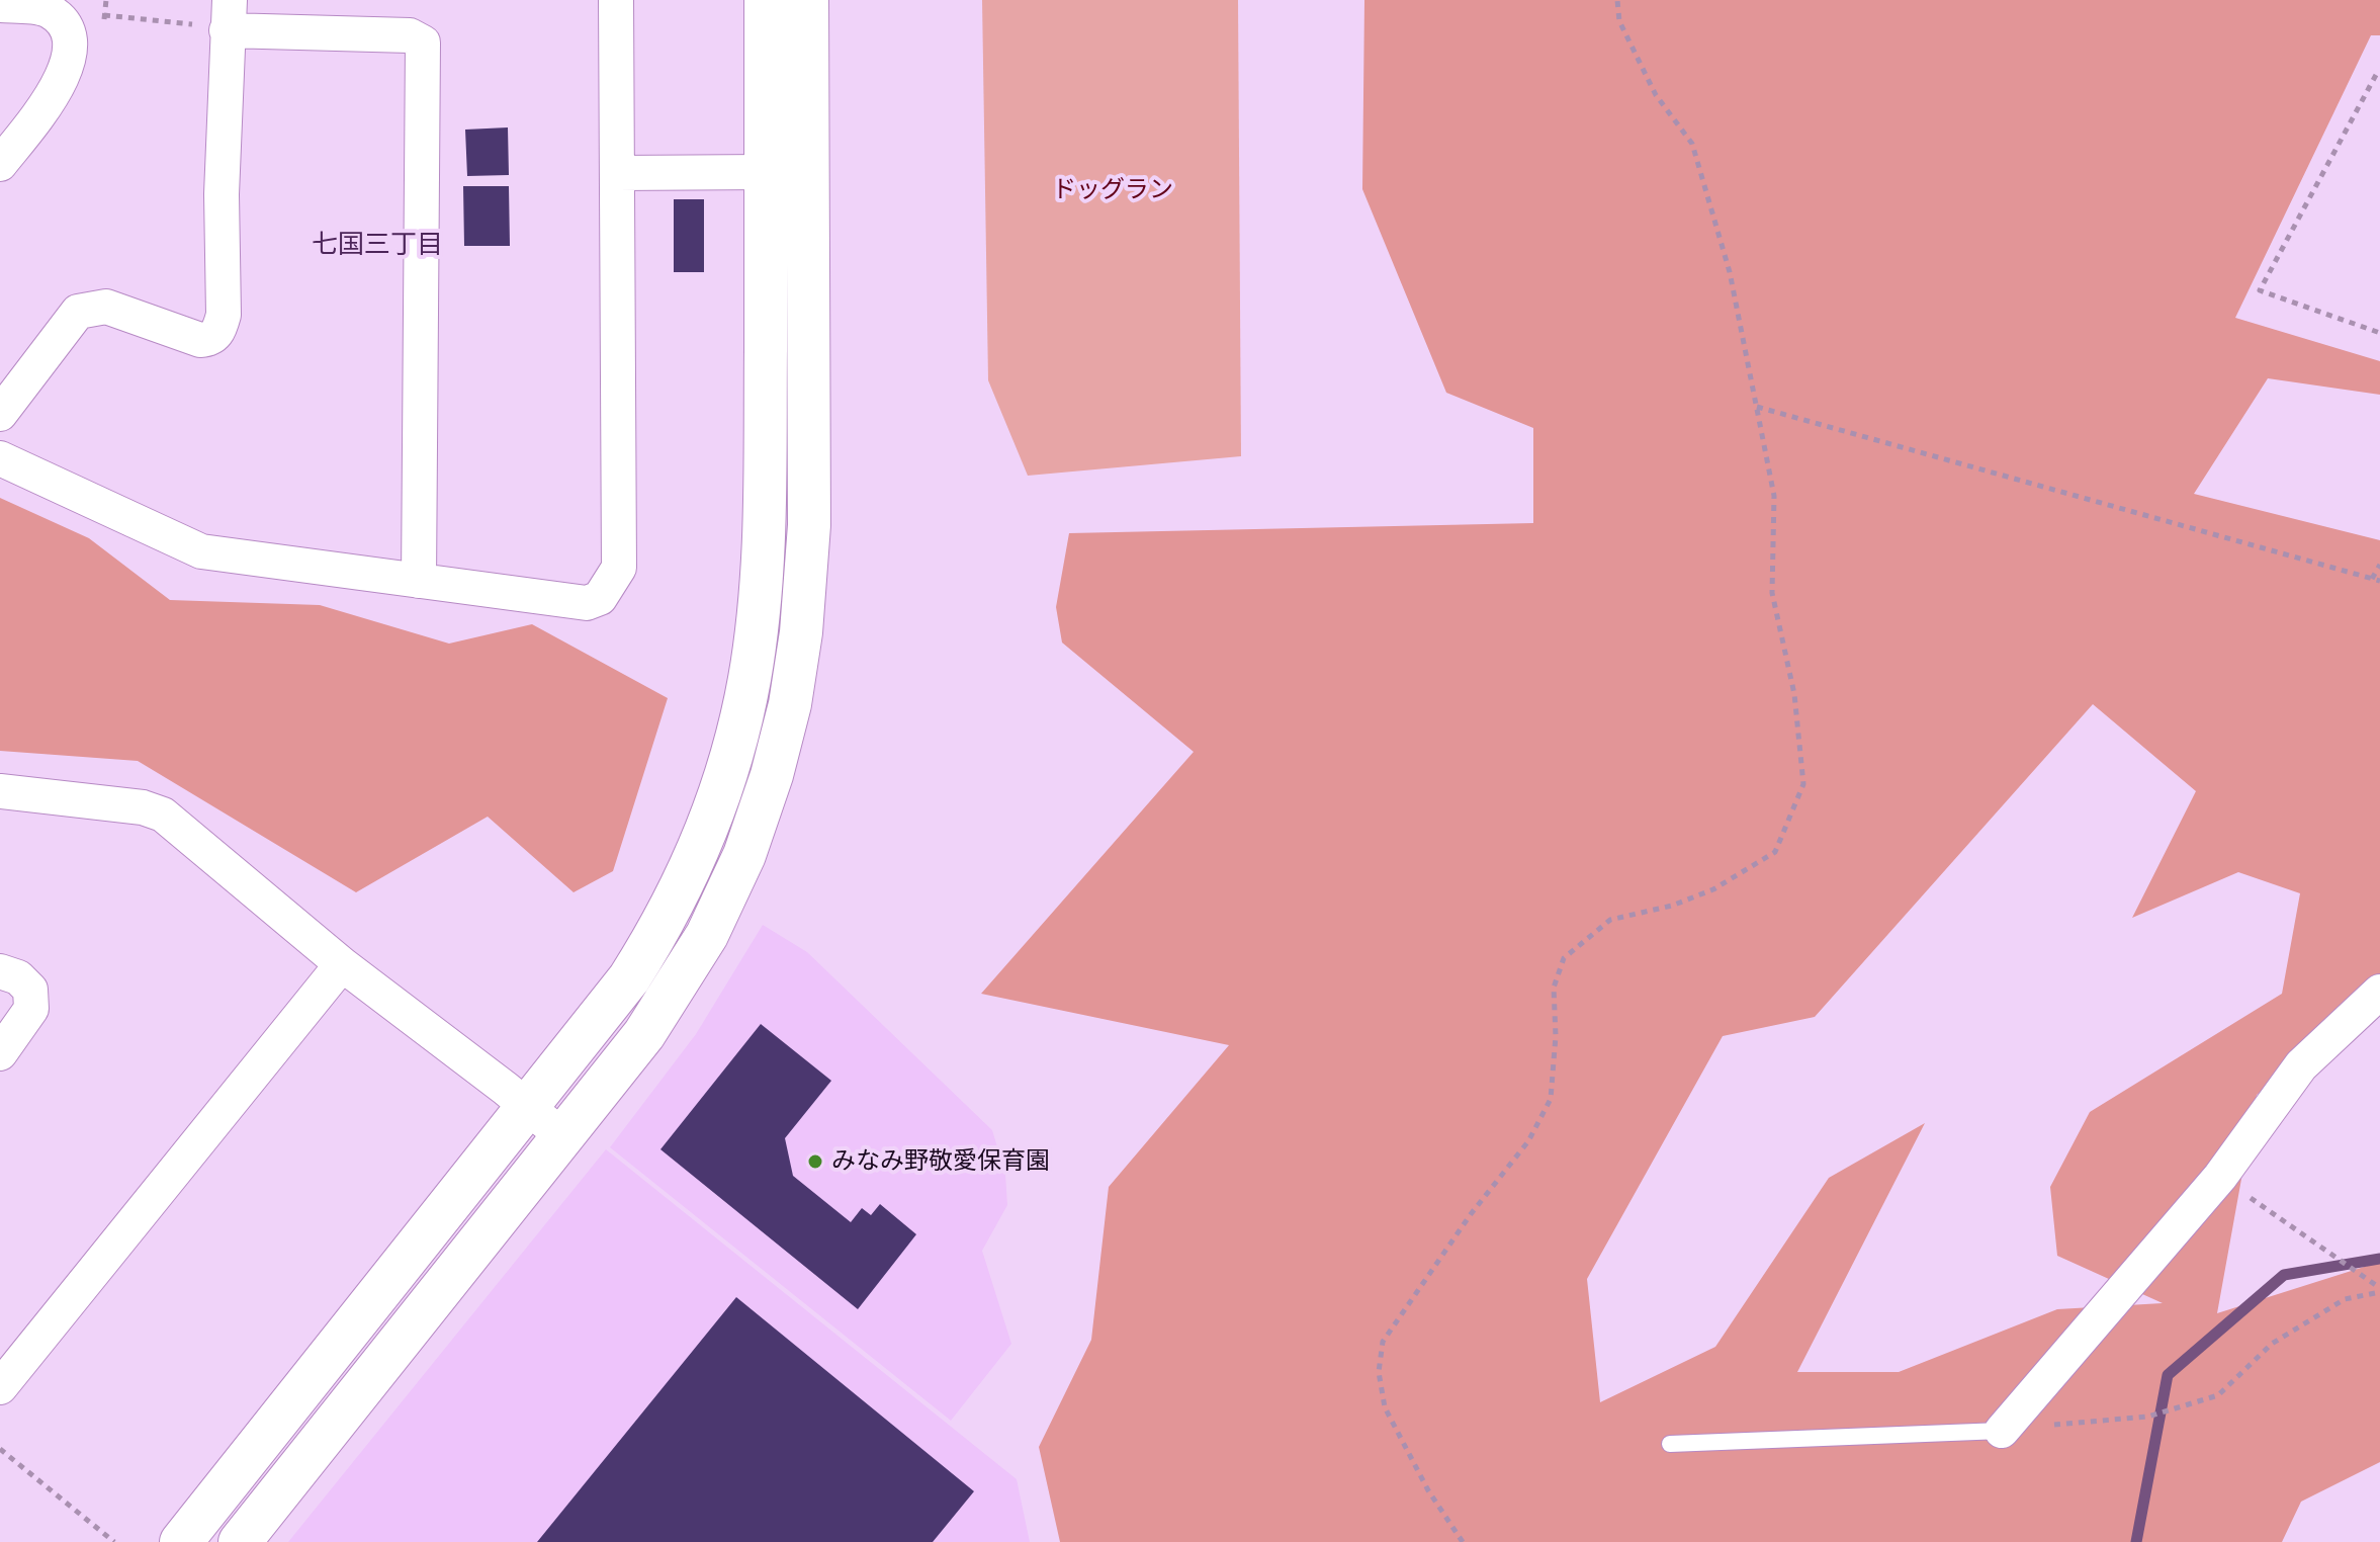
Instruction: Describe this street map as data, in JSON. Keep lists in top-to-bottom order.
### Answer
{
  "districts": ["七国三丁目"],
  "parks": ["ドッグラン"],
  "places": ["みなみ野敬愛保育園"]
}
